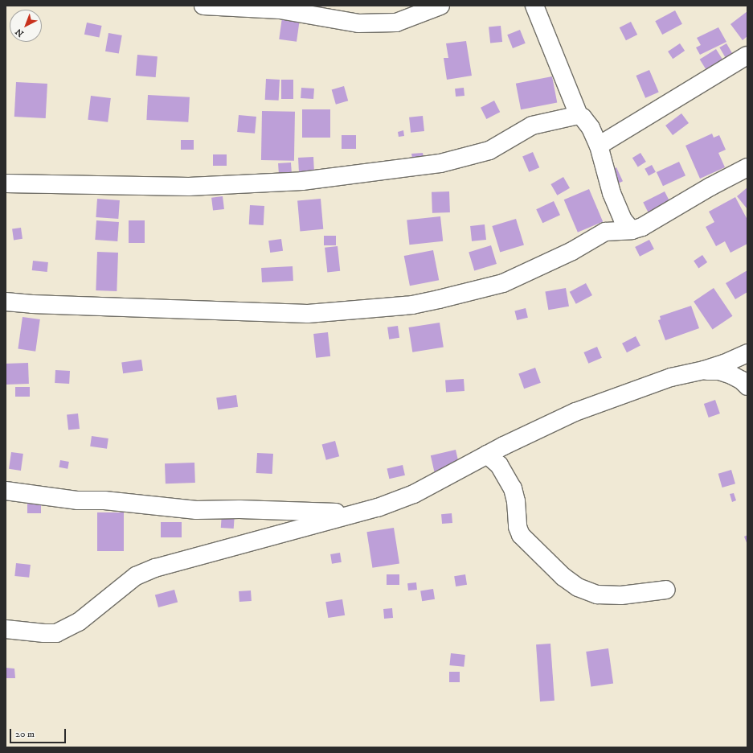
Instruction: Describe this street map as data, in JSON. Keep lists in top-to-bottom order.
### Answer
{
  "scale_bar": "20 m",
  "north": "bottom left"
}
